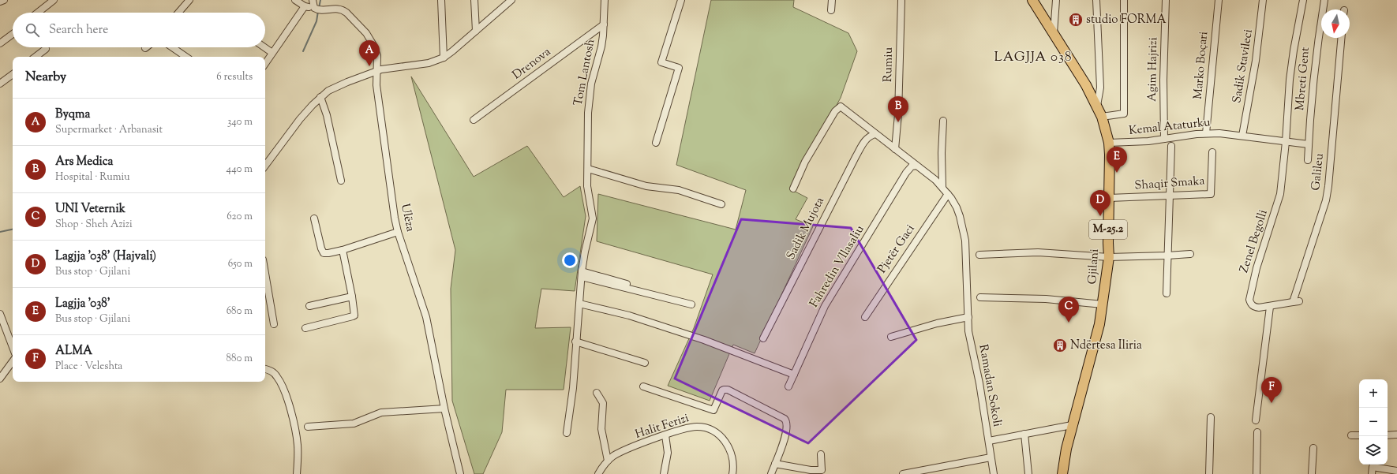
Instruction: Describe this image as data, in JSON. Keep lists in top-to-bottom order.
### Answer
{
  "streets": {
    "main road": ["M-25.2", "Gjilani"],
    "street": [
      "Drenova",
      "Rumiu",
      "Marko Boçari",
      "Sadik Stavileci",
      "Agim Hajrizi",
      "Tom Lantosh",
      "Mbreti Gent",
      "Kemal Ataturku",
      "Galileu",
      "Shaqir Smaka",
      "Ulëza",
      "Sadik Mujota",
      "Zenel Begolli",
      "Pjetër Gaci",
      "Fahredin Vllasaliu",
      "Ramadan Sokoli",
      "Halit Ferizi"
    ]
  },
  "crossings": [
    ["Drenova", "Tom Lantosh"],
    ["Rumiu", "Ramadan Sokoli"],
    ["Marko Boçari", "Kemal Ataturku"],
    ["Sadik Stavileci", "Kemal Ataturku"],
    ["Agim Hajrizi", "Kemal Ataturku"],
    ["Mbreti Gent", "Kemal Ataturku"],
    ["Mbreti Gent", "Zenel Begolli"],
    ["Kemal Ataturku", "Zenel Begolli"],
    ["Kemal Ataturku", "Gjilani"],
    ["Galileu", "Zenel Begolli"],
    ["Shaqir Smaka", "Gjilani"],
    ["Sadik Mujota", "Ramadan Sokoli"],
    ["Pjetër Gaci", "Ramadan Sokoli"],
    ["Fahredin Vllasaliu", "Ramadan Sokoli"],
    ["Gjilani", "Ramadan Sokoli"]
  ],
  "districts": ["LAGJJA 038"],
  "places": {
    "building": ["studio FORMA", "Ndërtesa Iliria"]
  },
  "north": "bottom",
  "page": {
    "search": "Search here",
    "pins": [
      "A",
      "B",
      "E",
      "D",
      "C",
      "F"
    ],
    "heading": ["Nearby", "6 results"],
    "list": [
      {
        "mark": "A",
        "name": "Byqma",
        "note": "Supermarket · Arbanasit",
        "value": "340 m"
      },
      {
        "mark": "B",
        "name": "Ars Medica",
        "note": "Hospital · Rumiu",
        "value": "440 m"
      },
      {
        "mark": "C",
        "name": "UNI Veternik",
        "note": "Shop · Sheh Azizi",
        "value": "620 m"
      },
      {
        "mark": "D",
        "name": "Lagjja '038' (Hajvali)",
        "note": "Bus stop · Gjilani",
        "value": "650 m"
      },
      {
        "mark": "E",
        "name": "Lagjja '038'",
        "note": "Bus stop · Gjilani",
        "value": "680 m"
      },
      {
        "mark": "F",
        "name": "ALMA",
        "note": "Place · Veleshta",
        "value": "880 m"
      }
    ],
    "map_buttons": ["+", "−"]
  }
}
